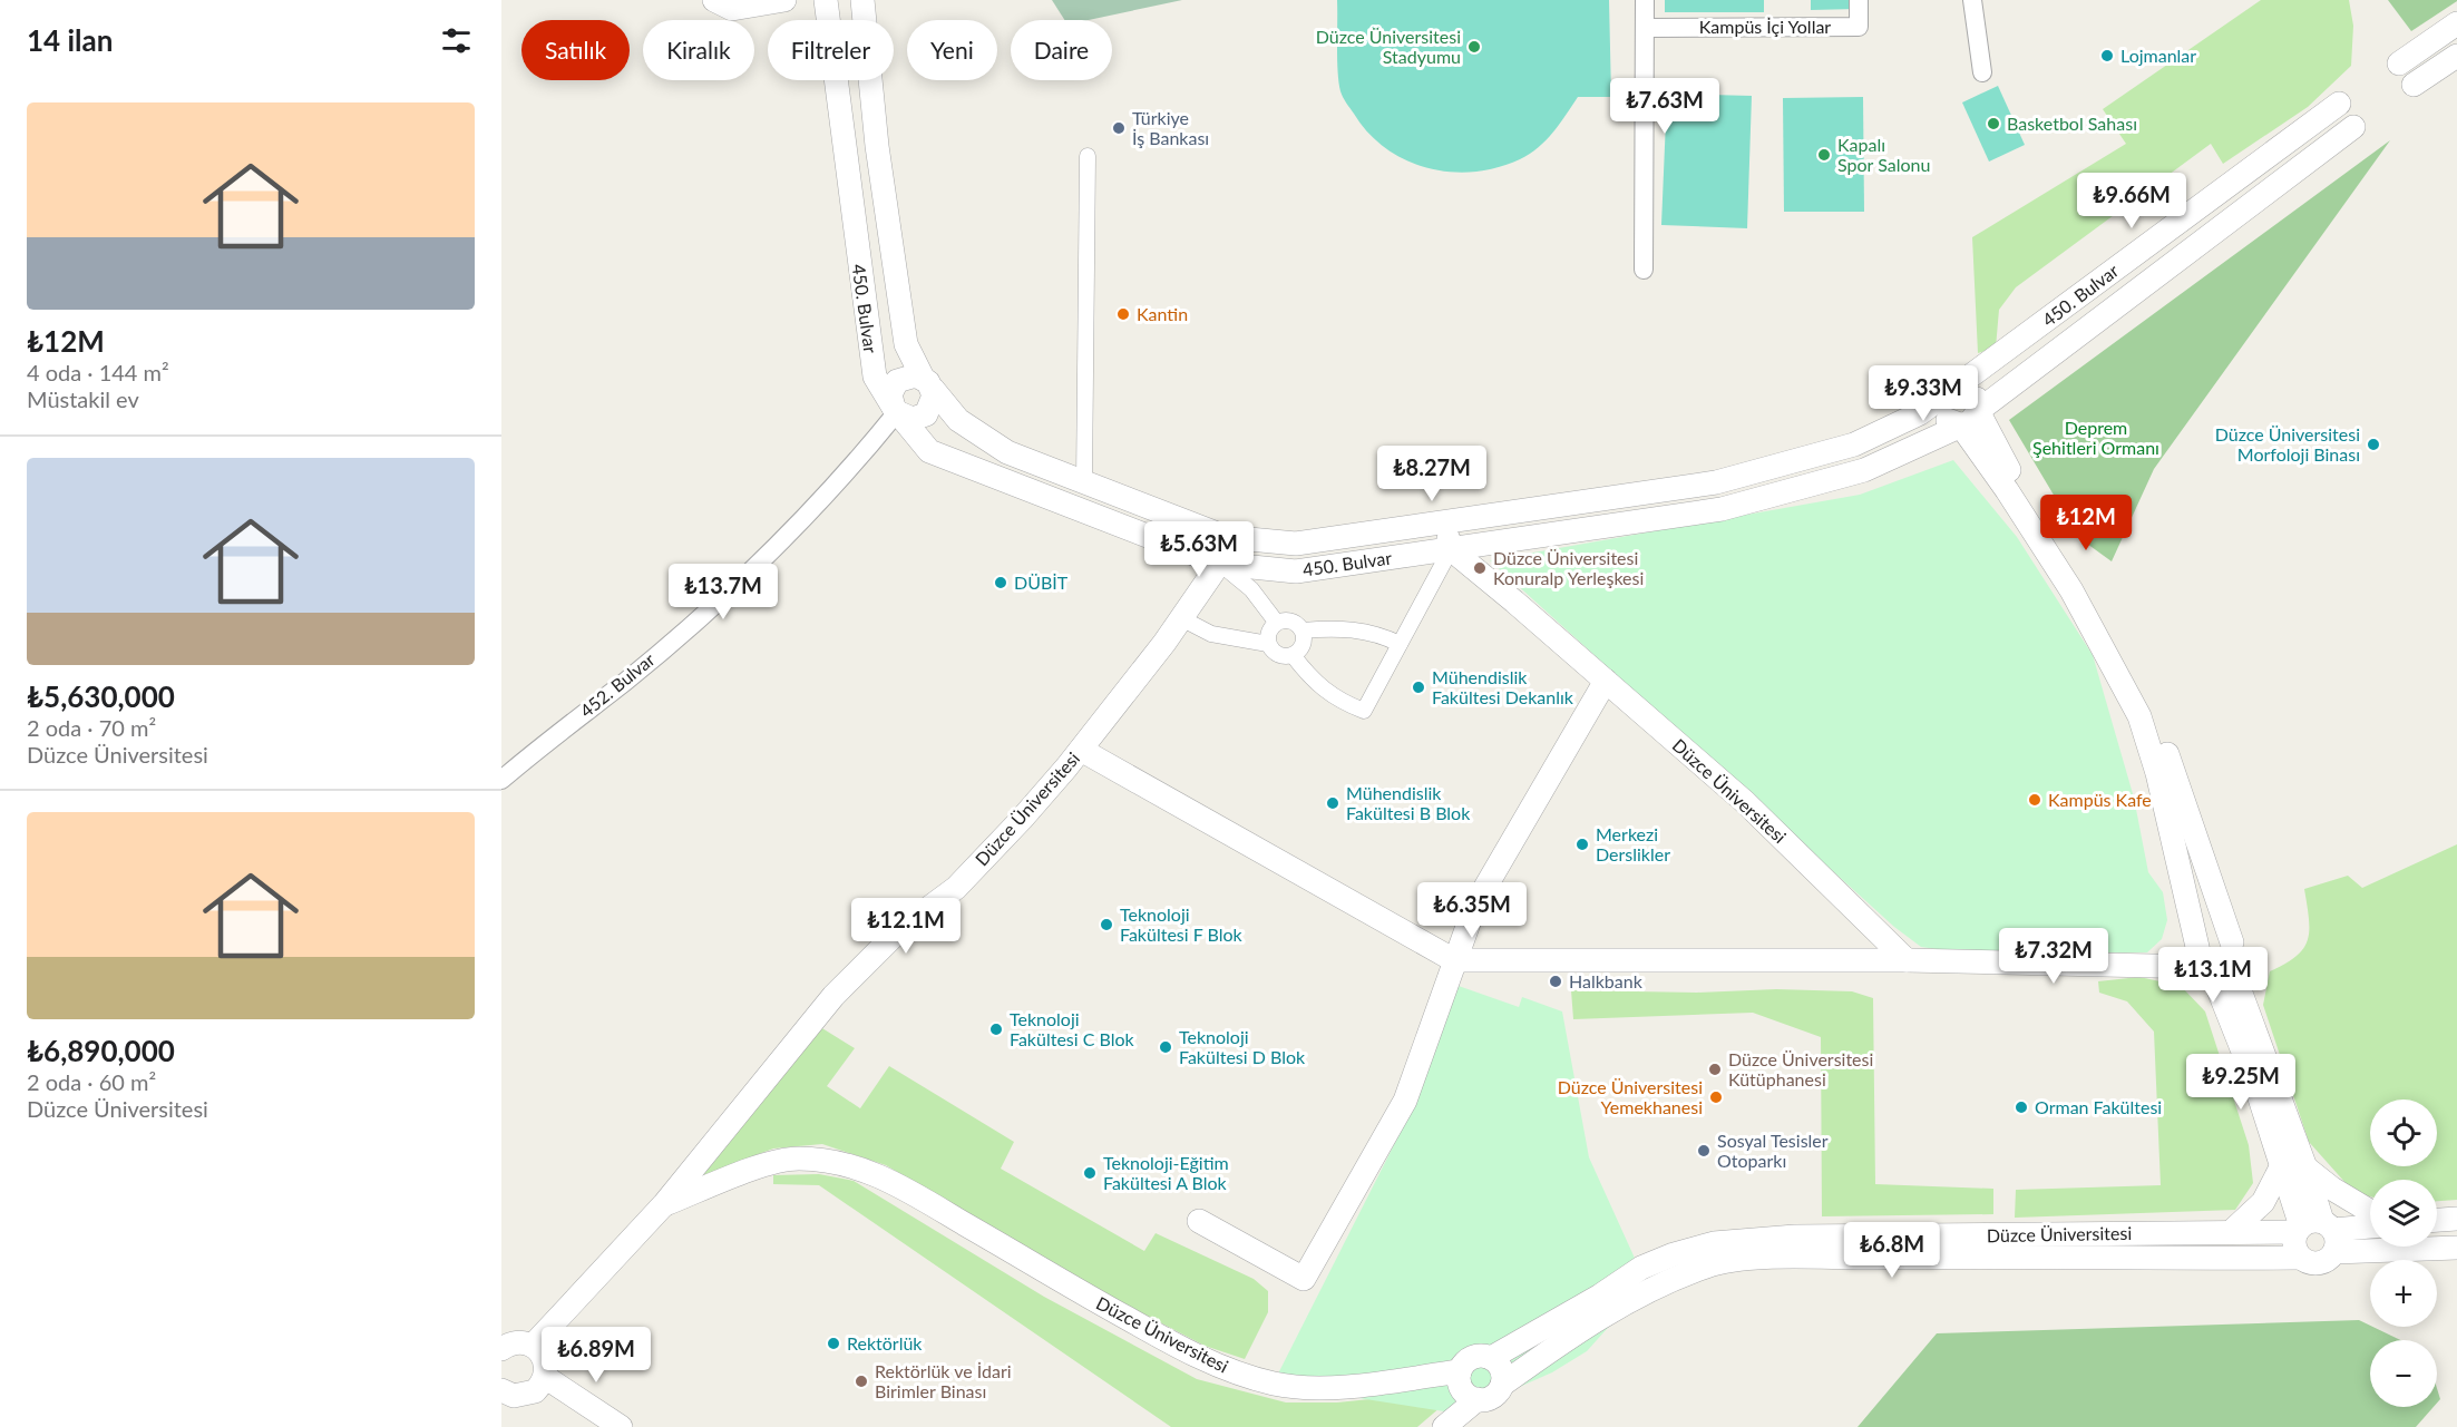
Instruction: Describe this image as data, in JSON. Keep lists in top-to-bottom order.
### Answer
{
  "streets": {
    "street": [
      "Kampüs İçi Yollar",
      "450. Bulvar",
      "452. Bulvar",
      "Düzce Üniversitesi"
    ]
  },
  "crossings": [
    ["450. Bulvar", "452. Bulvar"],
    ["450. Bulvar", "Düzce Üniversitesi"]
  ],
  "parks": ["Deprem Şehitleri Ormanı"],
  "places": [
    "Düzce Üniversitesi Stadyumu",
    "Lojmanlar",
    "Basketbol Sahası",
    "Türkiye İş Bankası",
    "Kapalı Spor Salonu",
    "Kantin",
    "Düzce Üniversitesi Morfoloji Binası",
    "Düzce Üniversitesi Konuralp Yerleşkesi",
    "DÜBİT",
    "Mühendislik Fakültesi Dekanlık",
    "Kampüs Kafe",
    "Mühendislik Fakültesi B Blok",
    "Merkezi Derslikler",
    "Teknoloji Fakültesi F Blok",
    "Halkbank",
    "Teknoloji Fakültesi C Blok",
    "Teknoloji Fakültesi D Blok",
    "Düzce Üniversitesi Kütüphanesi",
    "Düzce Üniversitesi Yemekhanesi",
    "Orman Fakültesi",
    "Sosyal Tesisler Otoparkı",
    "Teknoloji-Eğitim Fakültesi A Blok",
    "Rektörlük",
    "Rektörlük ve İdari Birimler Binası"
  ],
  "page": {
    "heading": "14 ilan",
    "chip": [
      "Satılık",
      "Kiralık",
      "Filtreler",
      "Yeni",
      "Daire"
    ],
    "price": [
      "₺7.63M",
      "₺9.66M",
      "₺9.33M",
      "₺8.27M",
      "₺12M",
      "₺5.63M",
      "₺13.7M",
      "₺6.35M",
      "₺12.1M",
      "₺7.32M",
      "₺13.1M",
      "₺9.25M",
      "₺6.8M",
      "₺6.89M"
    ],
    "list": [
      {
        "name": "₺12M",
        "note": "4 oda · 144 m² · Müstakil ev"
      },
      {
        "name": "₺5,630,000",
        "note": "2 oda · 70 m² · Düzce Üniversitesi"
      },
      {
        "name": "₺6,890,000",
        "note": "2 oda · 60 m² · Düzce Üniversitesi"
      }
    ],
    "map_buttons": ["+", "−"]
  }
}
